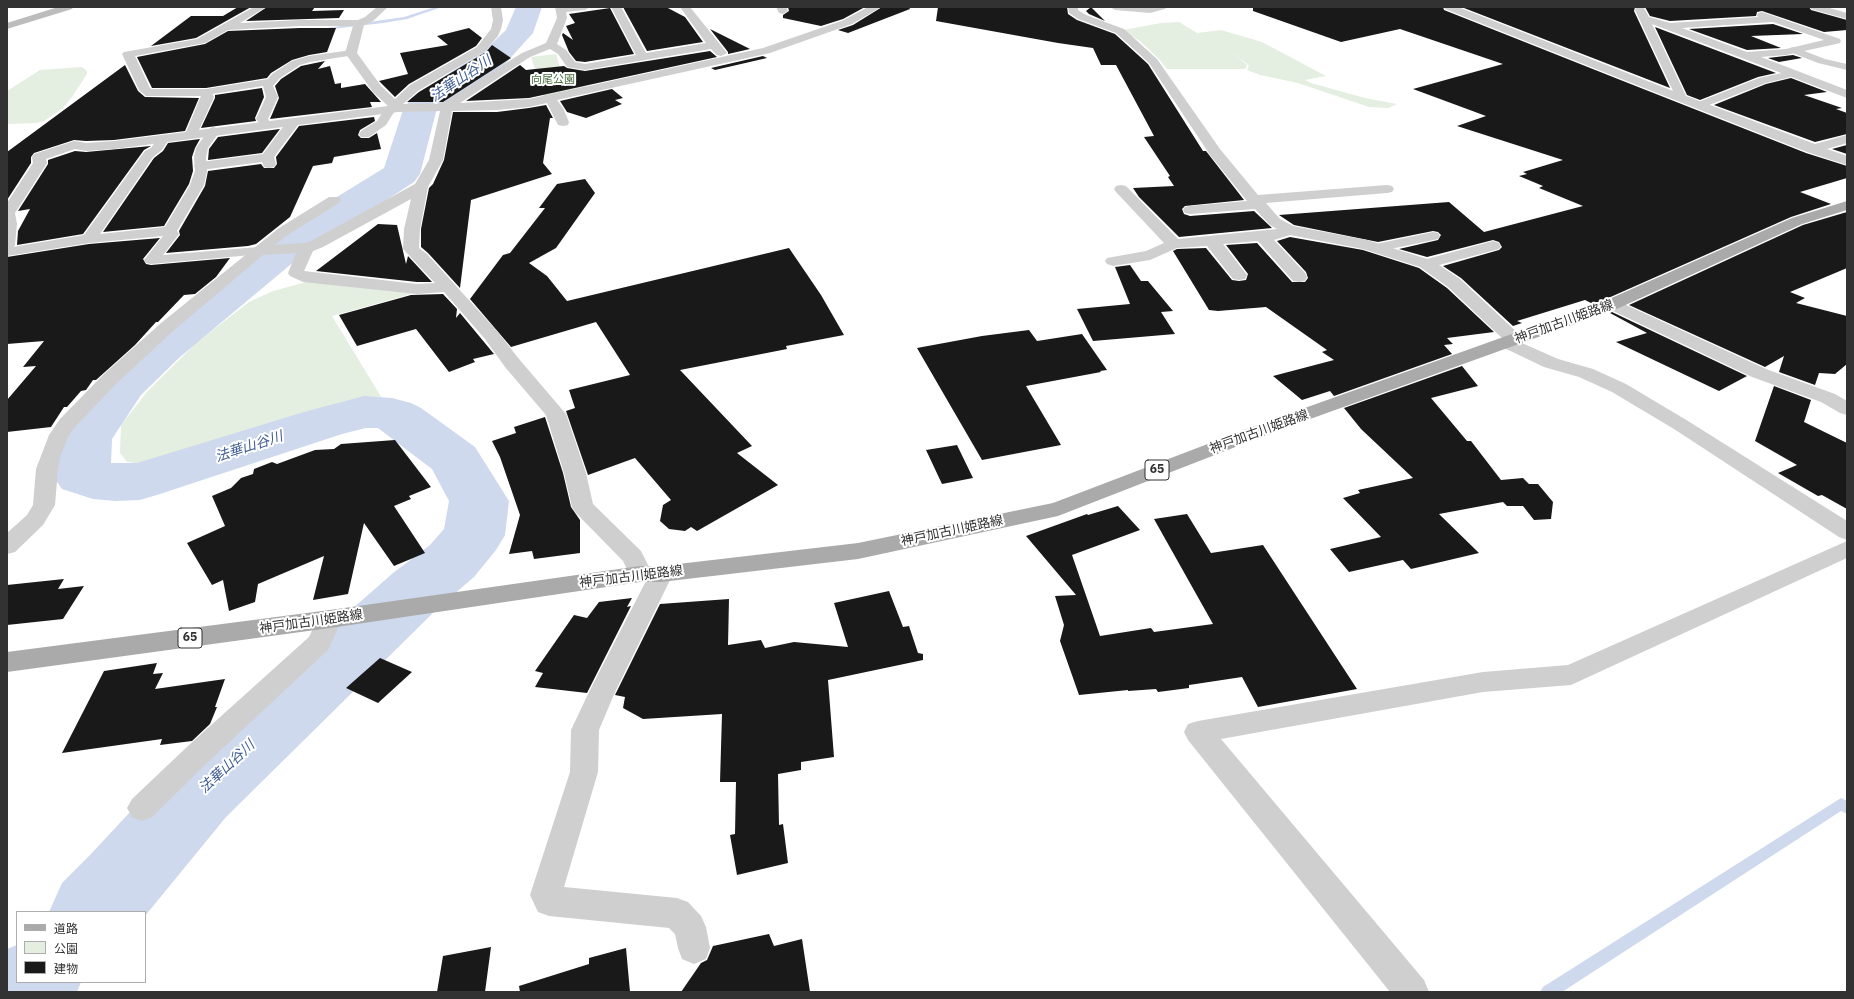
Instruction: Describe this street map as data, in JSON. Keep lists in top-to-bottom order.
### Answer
{
  "streets": {
    "main road": ["神戸加古川姫路線", "65"]
  },
  "water": ["法華山谷川"],
  "parks": ["向尾公園"],
  "legend": ["道路", "公園", "建物"]
}
